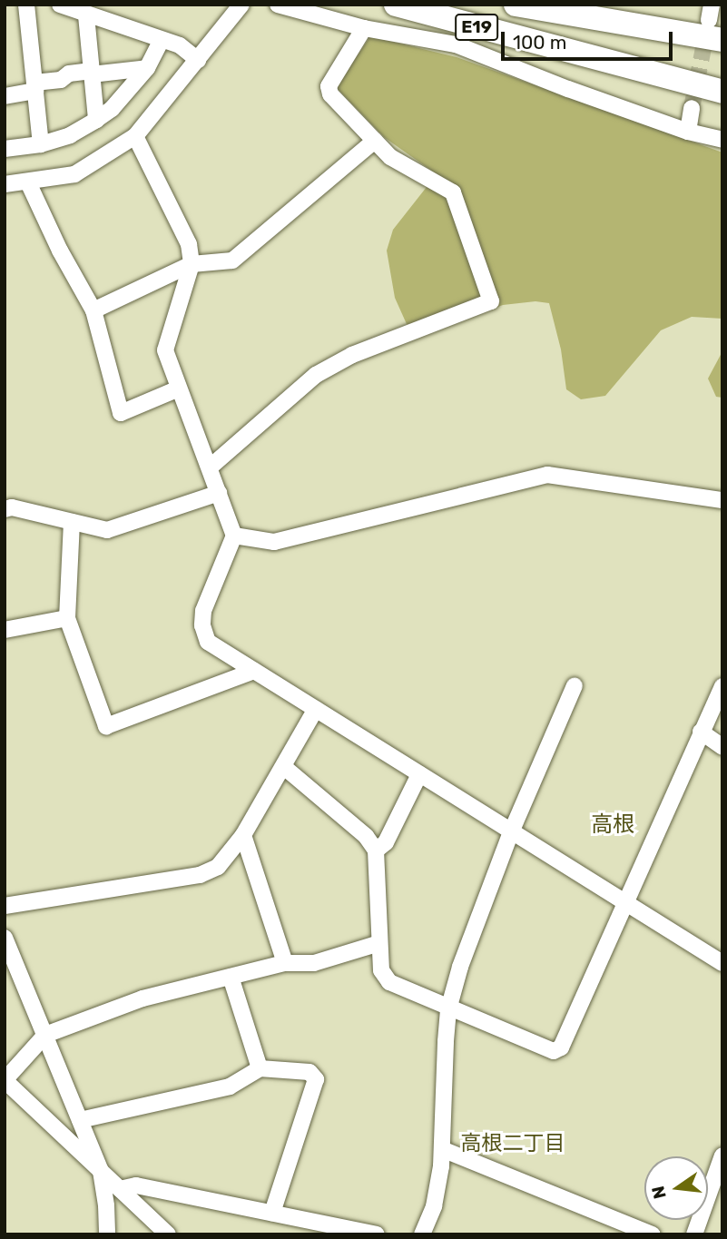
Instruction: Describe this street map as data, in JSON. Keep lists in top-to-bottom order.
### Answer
{
  "streets": {
    "highway": ["E19"]
  },
  "districts": ["高根", "高根二丁目"],
  "scale_bar": "100 m",
  "north": "left"
}
